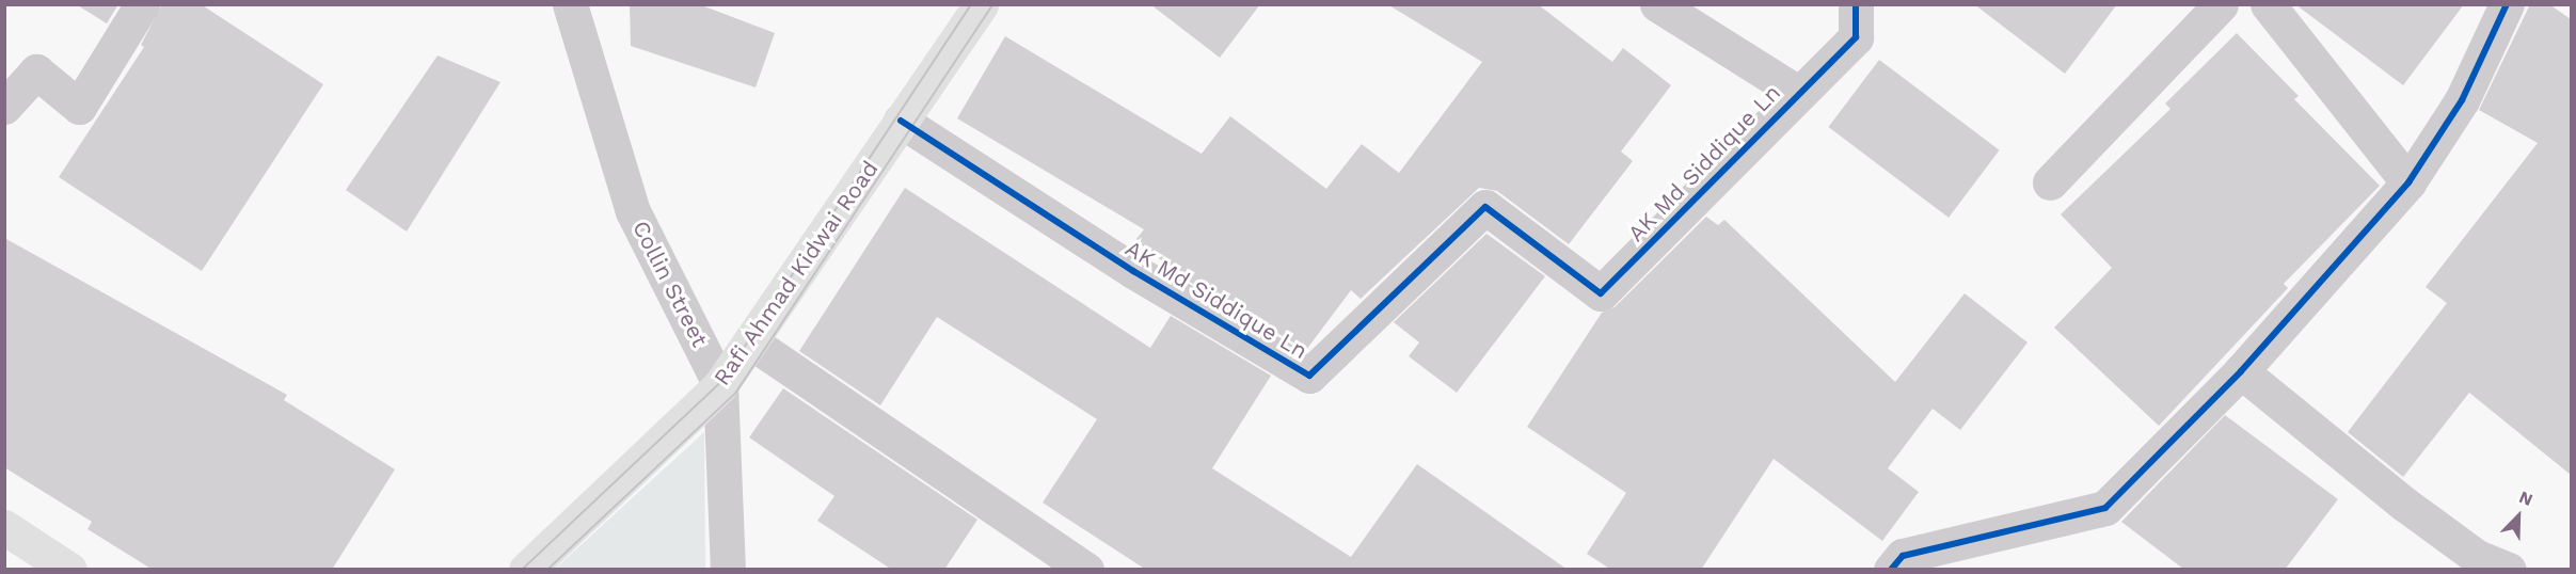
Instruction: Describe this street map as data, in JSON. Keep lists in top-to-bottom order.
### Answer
{
  "streets": {
    "main road": ["Rafi Ahmad Kidwai Road"],
    "street": ["AK Md Siddique Ln", "Collin Street"]
  },
  "crossings": [
    ["AK Md Siddique Ln", "Rafi Ahmad Kidwai Road"],
    ["Rafi Ahmad Kidwai Road", "Collin Street"]
  ],
  "north": "top right"
}
